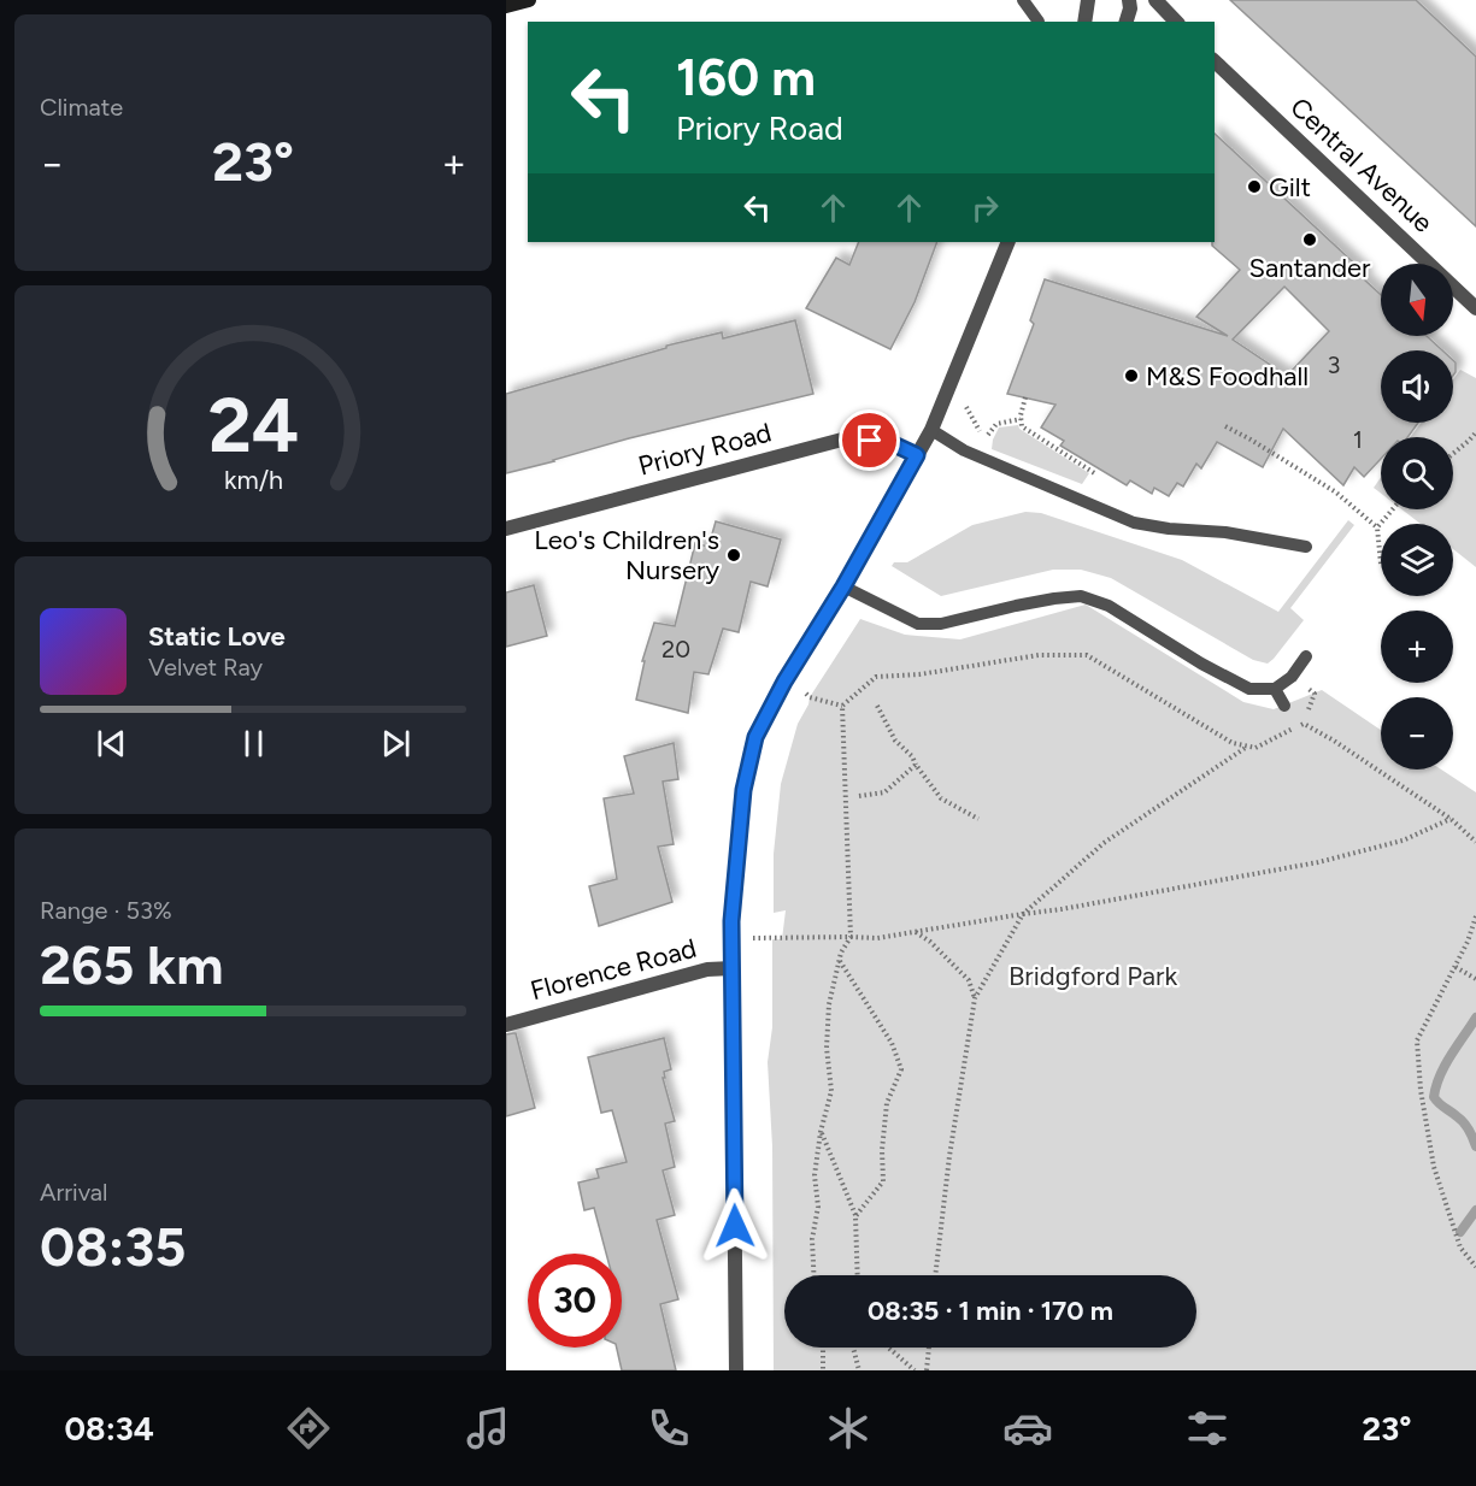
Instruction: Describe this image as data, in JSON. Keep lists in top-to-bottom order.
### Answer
{
  "streets": {
    "street": ["Central Avenue", "Priory Road", "Florence Road"]
  },
  "parks": ["Bridgford Park"],
  "places": [
    "Gilt",
    "Santander",
    "M&S Foodhall",
    "Leo's Children's Nursery"
  ],
  "house_numbers": ["3", "1", "20"],
  "north": "bottom",
  "page": {
    "tile": [
      "Climate",
      ["Range · 53%", "265 km"],
      ["Arrival", "08:35"]
    ],
    "turn": ["160 m", "Priory Road"],
    "heat": ["−", "23°", "+"],
    "map_buttons": ["+", "−"],
    "song": ["Static Love", "Velvet Ray"],
    "limit": "30",
    "trip": "08:35 · 1 min · 170 m",
    "tabs": ["08:34", "23°"],
    "gauge": ["24", "km/h"]
  }
}
